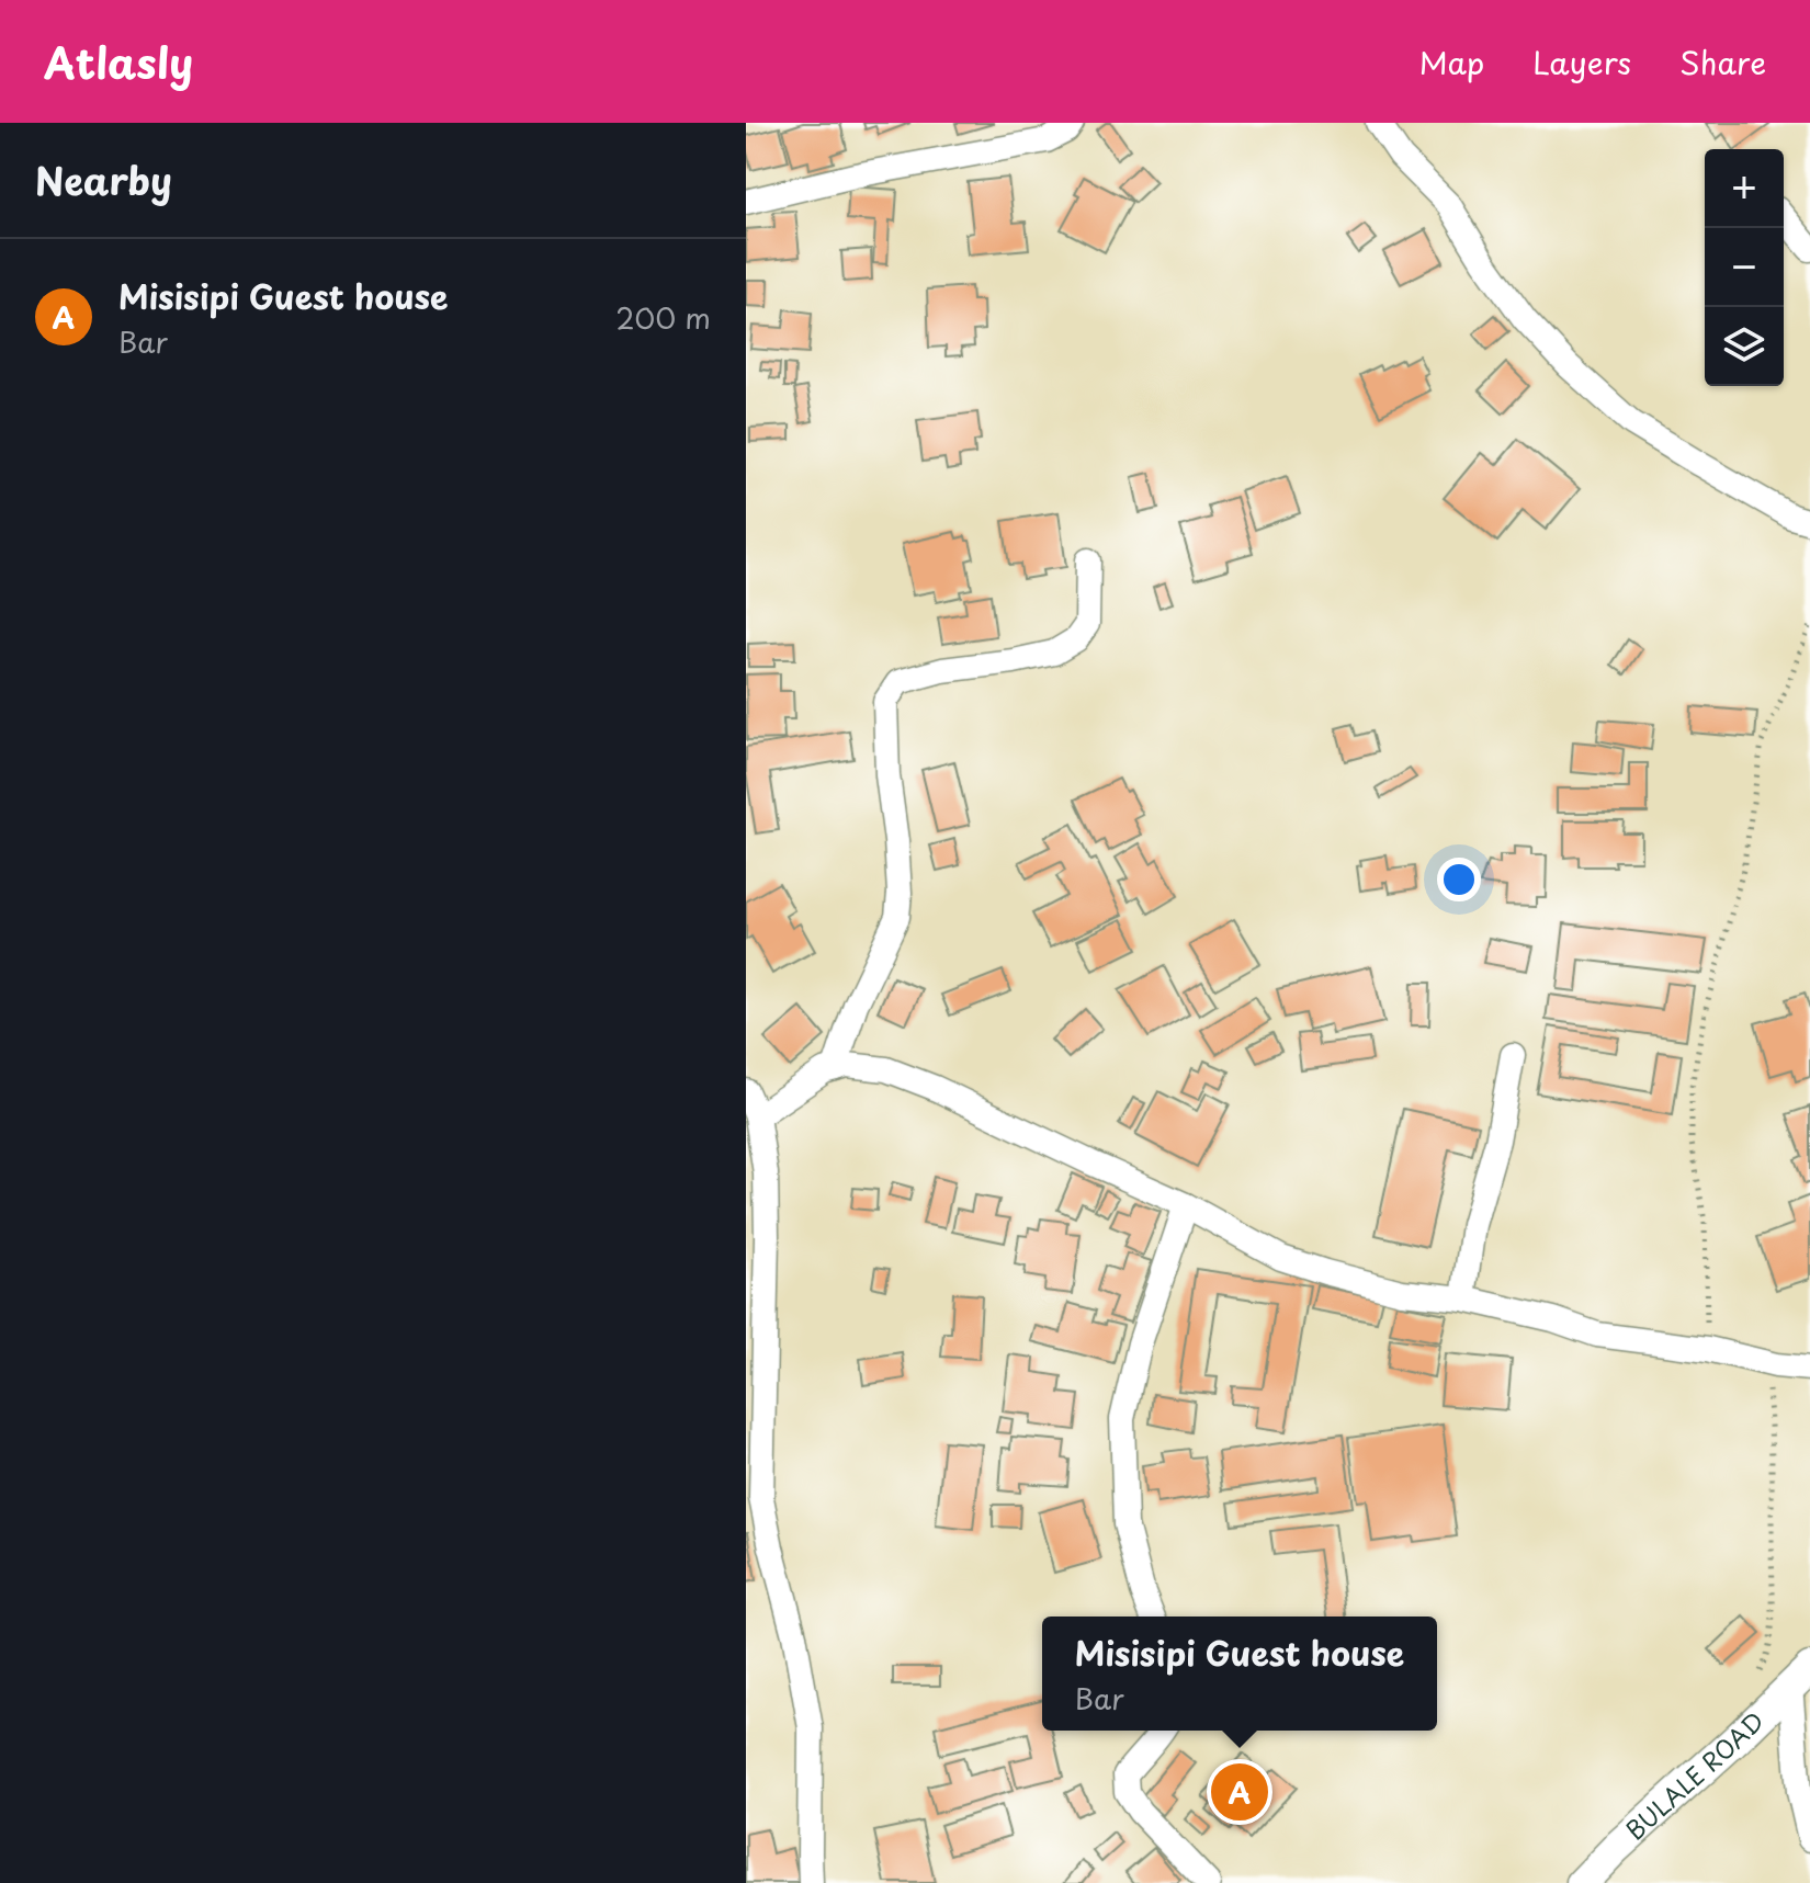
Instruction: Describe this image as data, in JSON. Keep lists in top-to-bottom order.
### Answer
{
  "streets": {
    "street": ["BULALE ROAD"]
  },
  "page": {
    "header": "Atlasly",
    "nav": ["Map", "Layers", "Share"],
    "heading": "Nearby",
    "map_buttons": ["+", "−"],
    "list": [
      {
        "mark": "A",
        "name": "Misisipi Guest house",
        "note": "Bar",
        "value": "200 m"
      }
    ],
    "popup": ["Misisipi Guest house", "Bar"],
    "pins": "A"
  }
}
